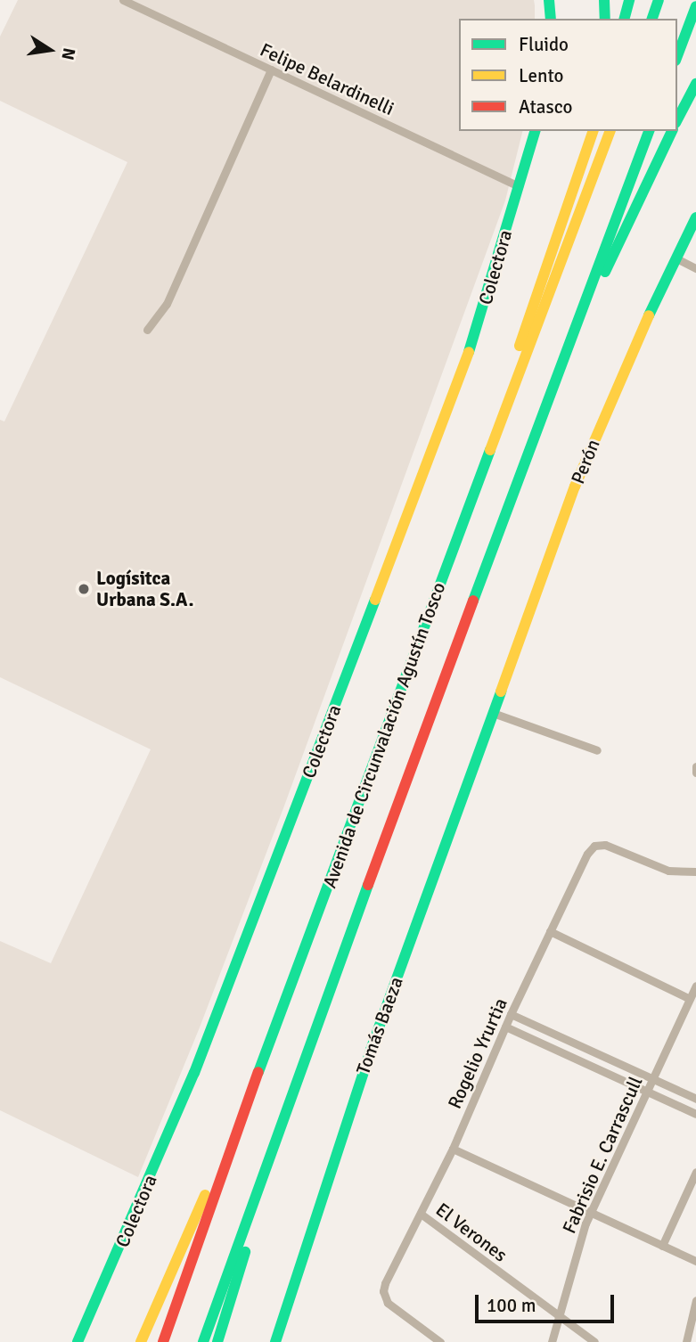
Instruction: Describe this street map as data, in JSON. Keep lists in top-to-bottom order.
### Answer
{
  "streets": {
    "main road": [
      "Colectora",
      "Perón",
      "Avenida de Circunvalación Agustín Tosco",
      "Tomás Baeza"
    ],
    "street": [
      "Felipe Belardinelli",
      "Rogelio Yrurtia",
      "Fabrisio E. Carrascull",
      "El Verones"
    ]
  },
  "crossings": [
    ["Felipe Belardinelli", "Colectora"],
    ["Perón", "Tomás Baeza"],
    ["Rogelio Yrurtia", "El Verones"],
    ["Fabrisio E. Carrascull", "El Verones"]
  ],
  "places": ["Logísitca Urbana S.A."],
  "legend": ["Fluido", "Lento", "Atasco"],
  "scale_bar": "100 m",
  "north": "right"
}
